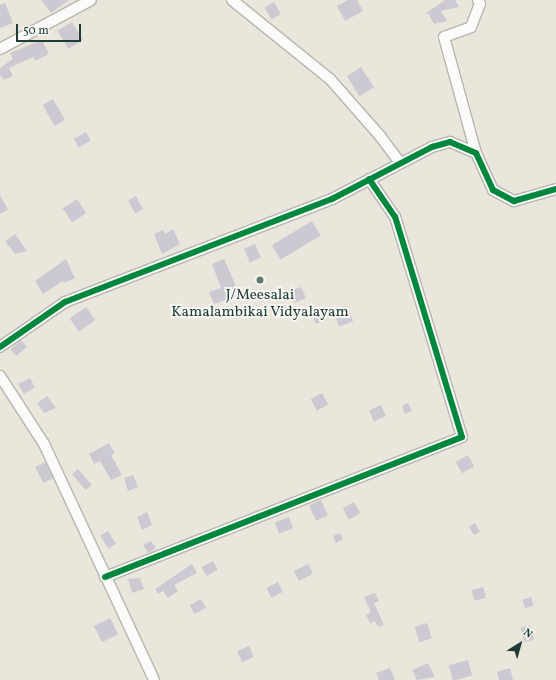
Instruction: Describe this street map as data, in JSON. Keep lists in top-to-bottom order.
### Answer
{
  "places": ["J/Meesalai Kamalambikai Vidyalayam"],
  "scale_bar": "50 m",
  "north": "top right"
}
